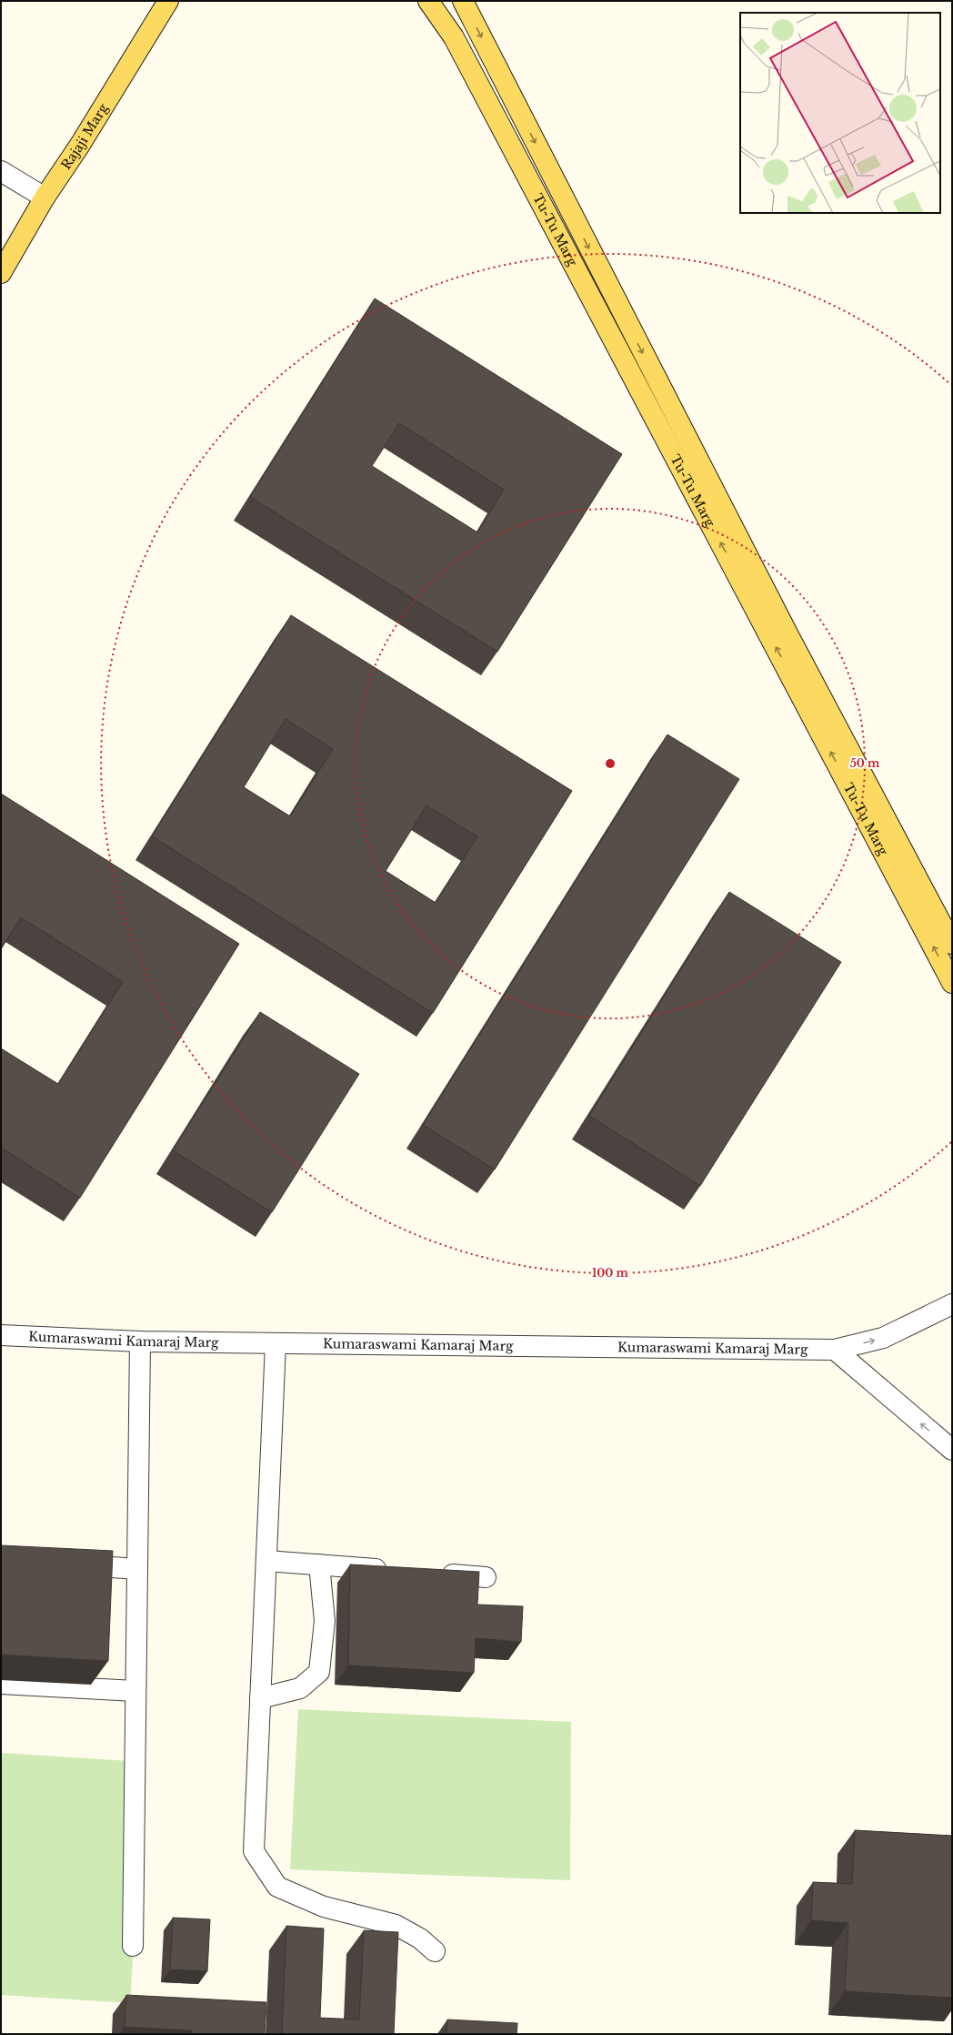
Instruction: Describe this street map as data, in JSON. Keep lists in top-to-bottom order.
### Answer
{
  "streets": {
    "main road": ["Rajaji Marg", "Tu-Tu Marg"],
    "street": ["Kumaraswami Kamaraj Marg"]
  },
  "rings": ["50 m", "100 m"]
}
